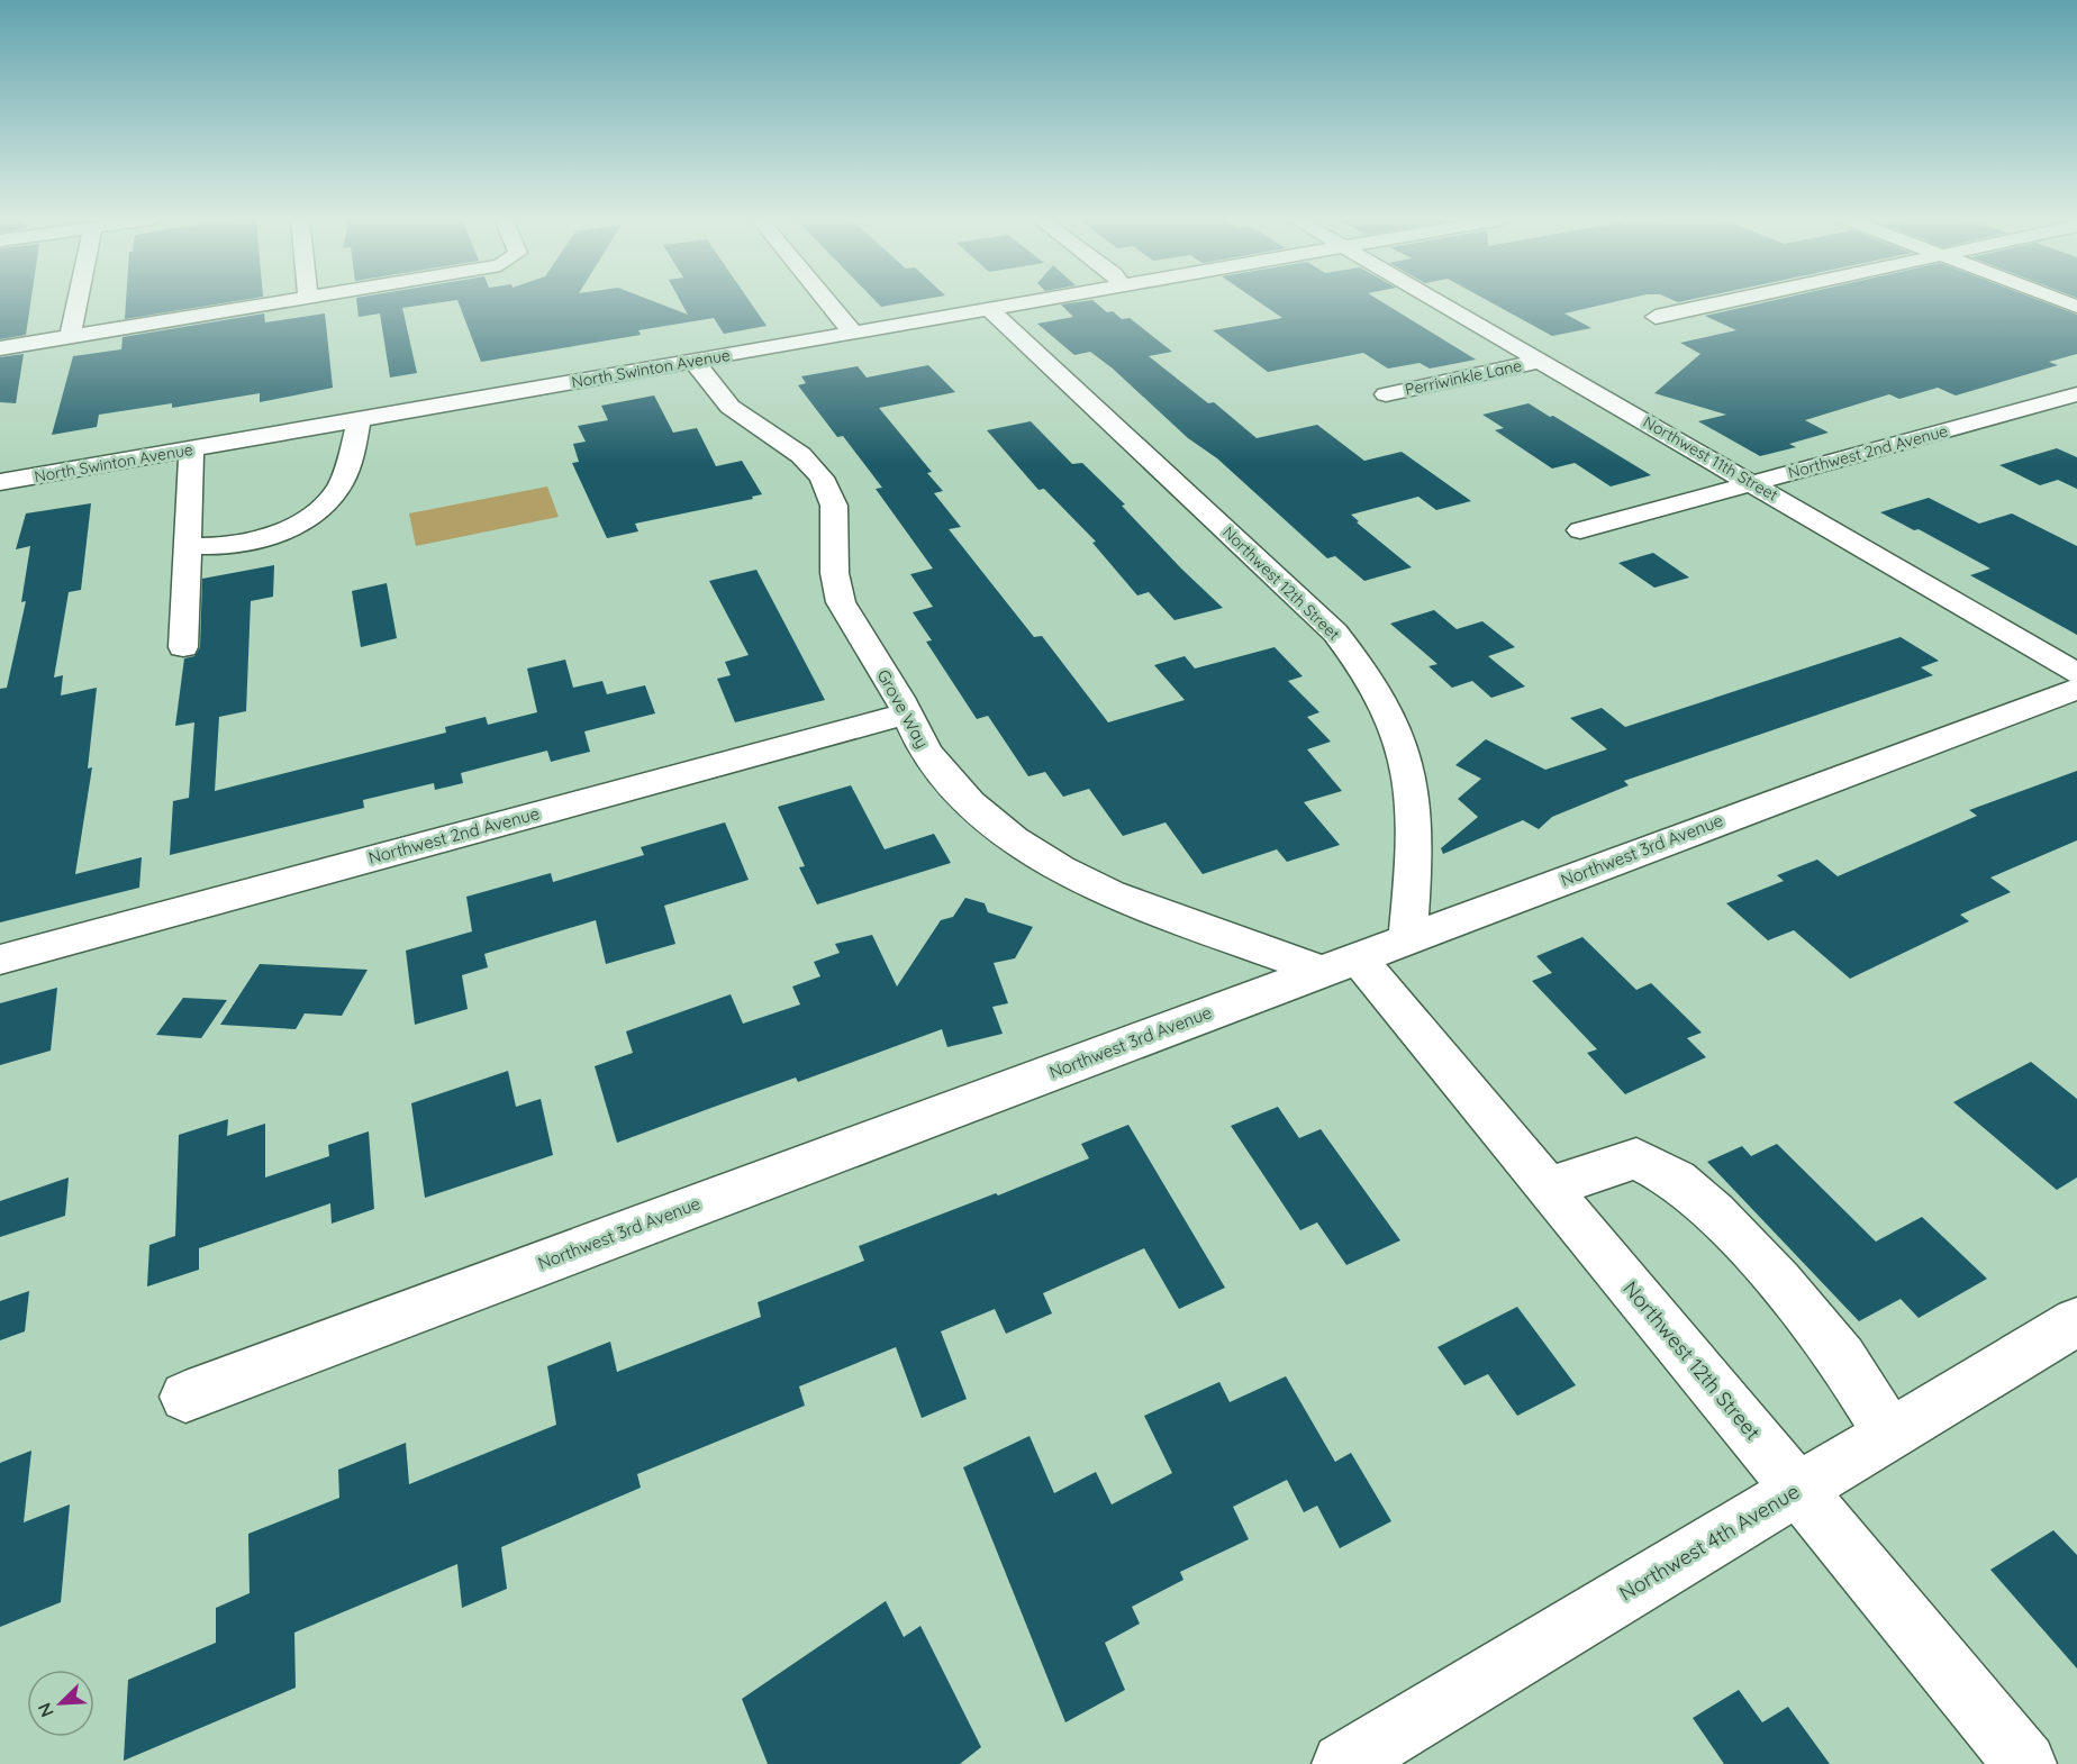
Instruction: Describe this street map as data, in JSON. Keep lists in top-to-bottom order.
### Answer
{
  "streets": {
    "street": [
      "North Swinton Avenue",
      "Perriwinkle Lane",
      "Northwest 2nd Avenue",
      "Northwest 11th Street",
      "Northwest 12th Street",
      "Grove Way",
      "Northwest 3rd Avenue",
      "Northwest 4th Avenue"
    ]
  },
  "crossings": [
    ["North Swinton Avenue", "Northwest 12th Street"],
    ["North Swinton Avenue", "Grove Way"],
    ["Perriwinkle Lane", "Northwest 11th Street"],
    ["Northwest 2nd Avenue", "Northwest 11th Street"],
    ["Northwest 2nd Avenue", "Grove Way"],
    ["Northwest 12th Street", "Grove Way"],
    ["Northwest 12th Street", "Northwest 3rd Avenue"],
    ["Northwest 12th Street", "Northwest 4th Avenue"],
    ["Grove Way", "Northwest 3rd Avenue"]
  ],
  "north": "bottom left"
}
